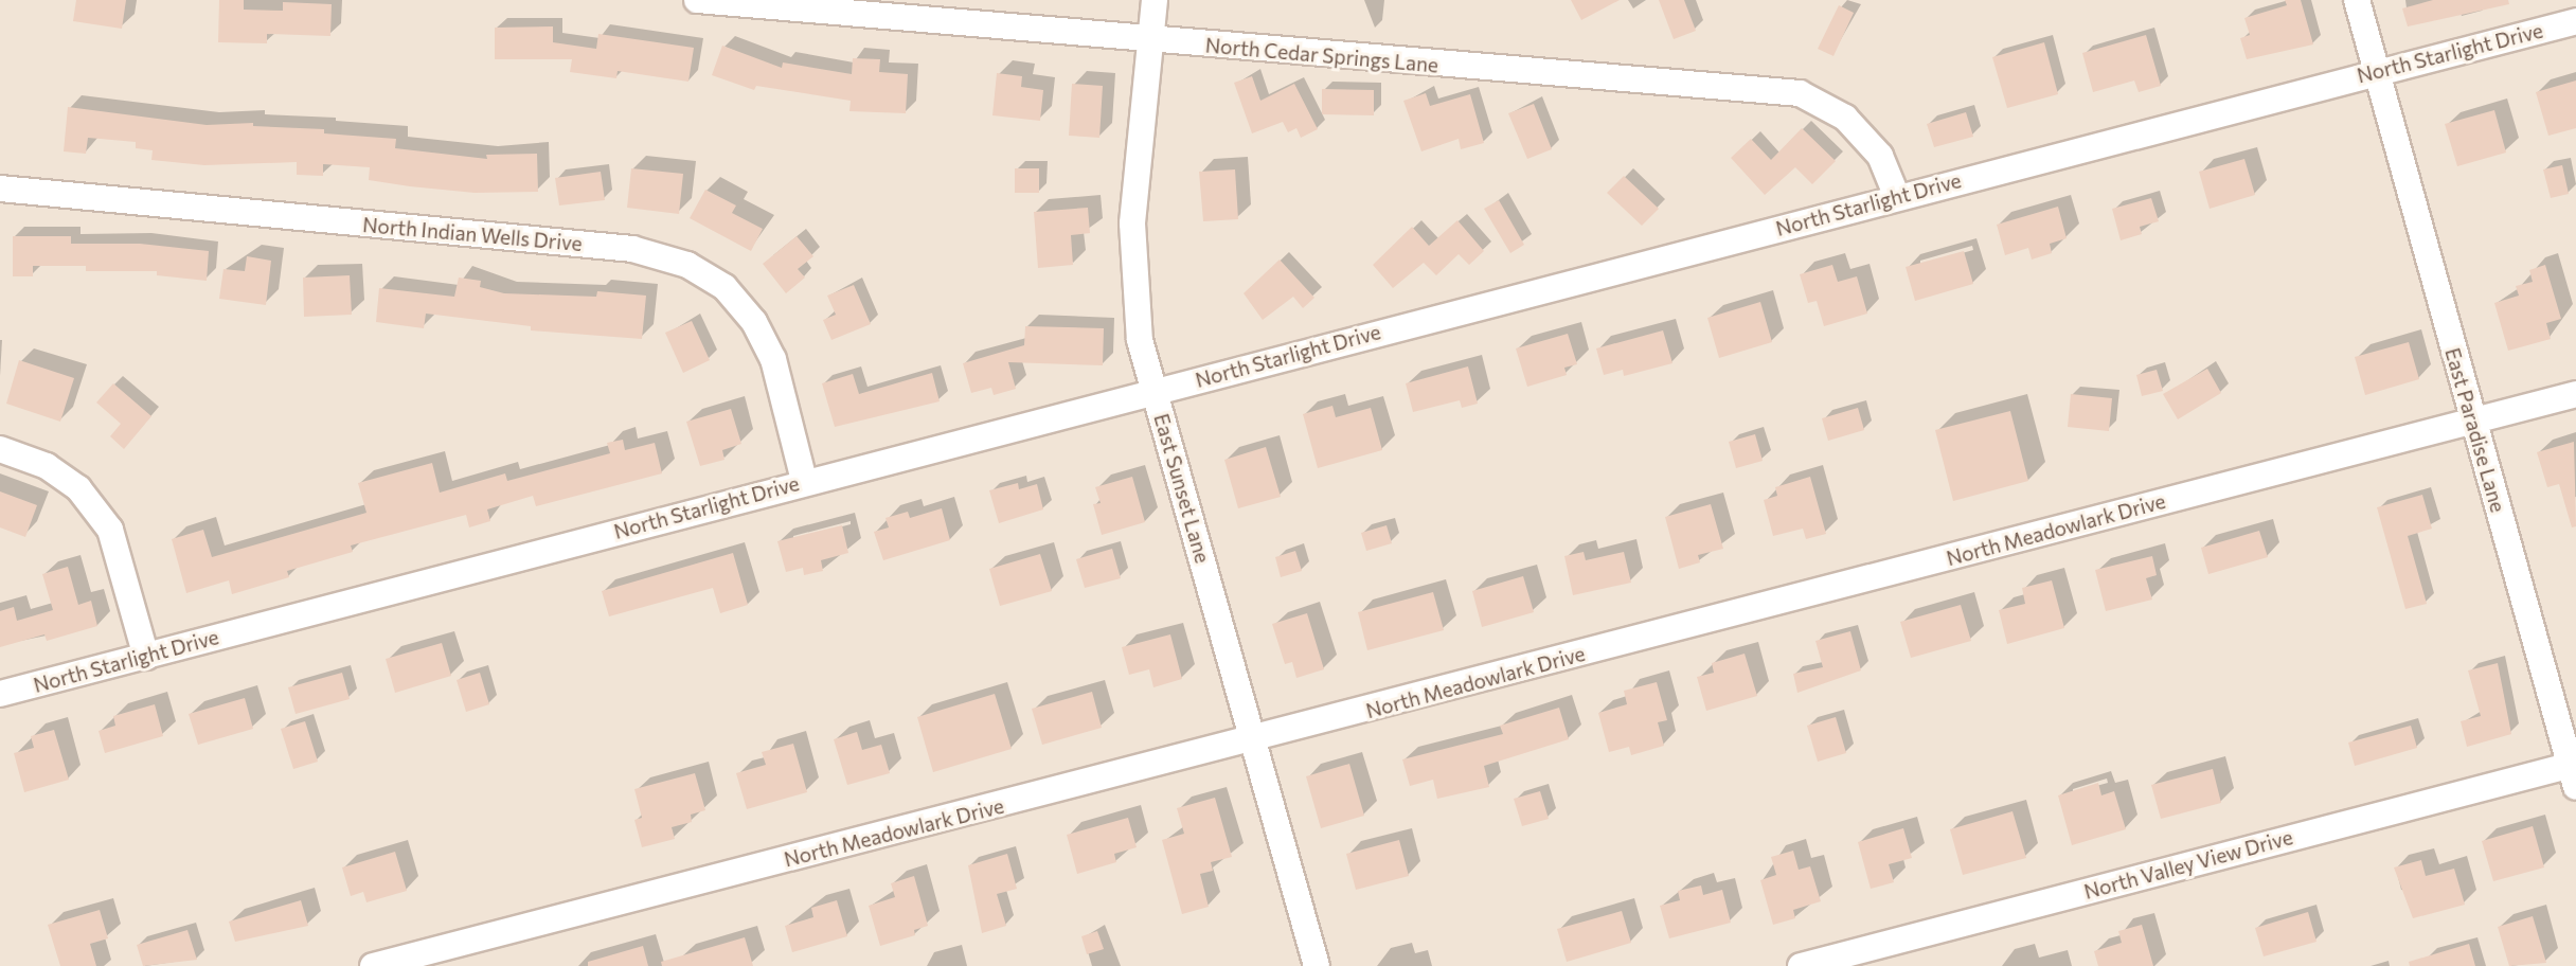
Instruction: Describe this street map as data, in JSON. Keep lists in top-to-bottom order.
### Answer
{
  "streets": {
    "street": [
      "North Starlight Drive",
      "North Cedar Springs Lane",
      "North Indian Wells Drive",
      "East Paradise Lane",
      "East Sunset Lane",
      "North Meadowlark Drive",
      "North Valley View Drive"
    ]
  },
  "crossings": [
    ["North Starlight Drive", "North Cedar Springs Lane"],
    ["North Starlight Drive", "North Indian Wells Drive"],
    ["North Starlight Drive", "East Paradise Lane"],
    ["North Starlight Drive", "East Sunset Lane"],
    ["North Cedar Springs Lane", "East Sunset Lane"],
    ["East Paradise Lane", "North Meadowlark Drive"],
    ["East Paradise Lane", "North Valley View Drive"],
    ["East Sunset Lane", "North Meadowlark Drive"]
  ]
}
